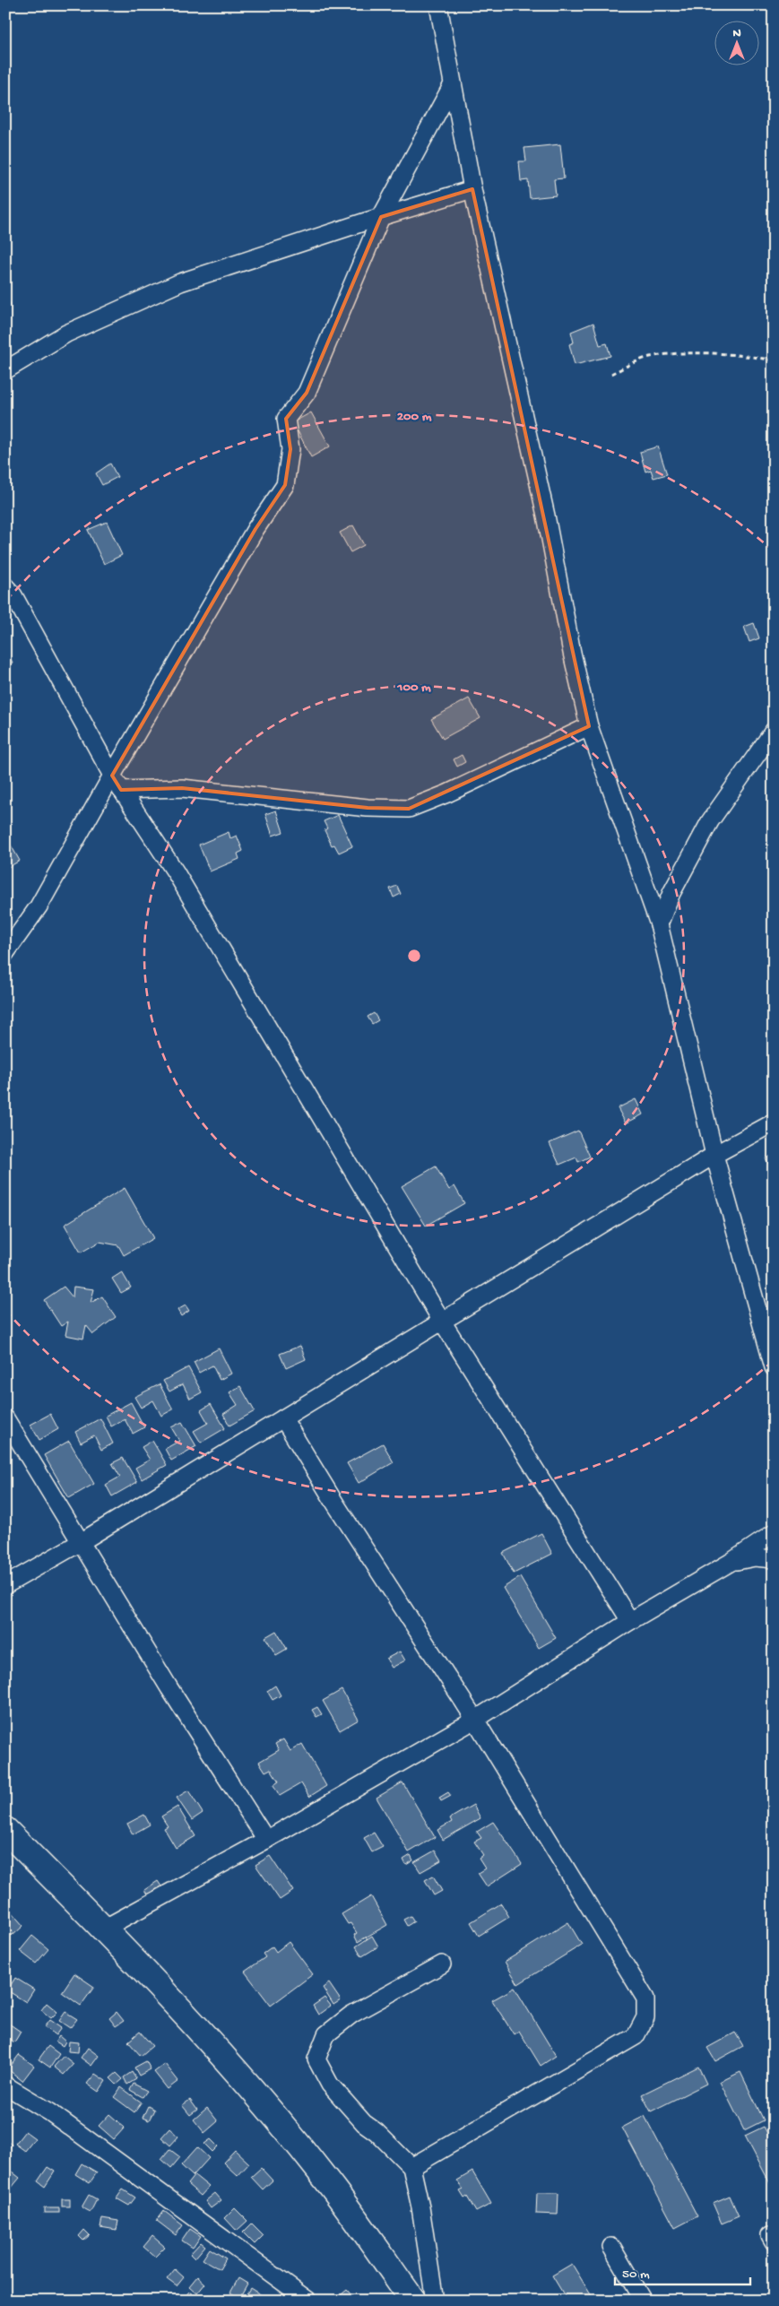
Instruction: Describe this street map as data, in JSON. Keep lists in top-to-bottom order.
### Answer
{
  "scale_bar": "50 m",
  "north": "top",
  "rings": ["200 m", "100 m"]
}
